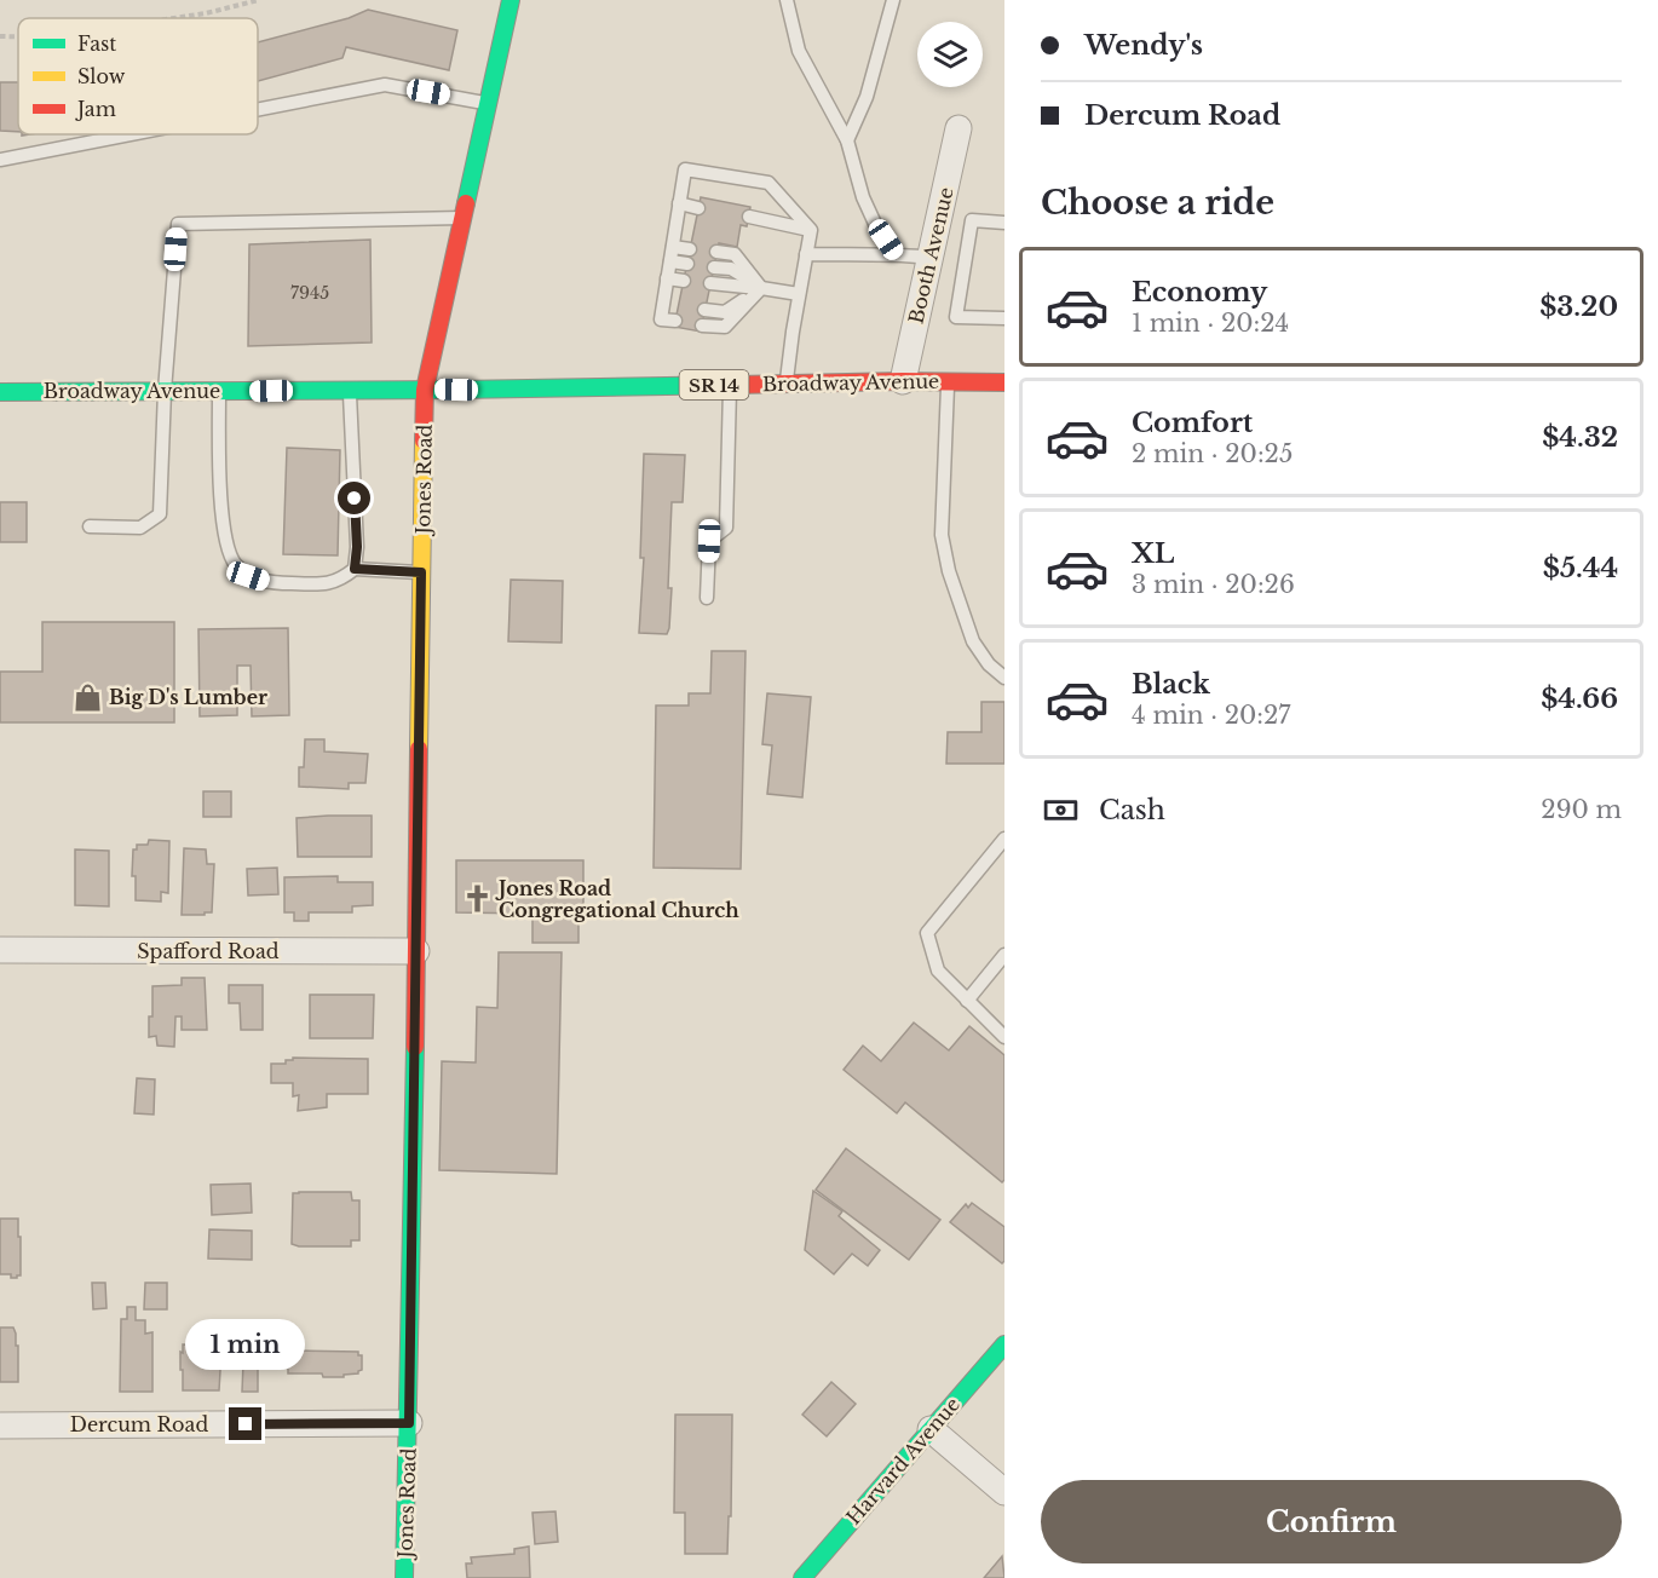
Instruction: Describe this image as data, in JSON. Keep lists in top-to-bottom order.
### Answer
{
  "streets": {
    "street": [
      "Booth Avenue",
      "Broadway Avenue",
      "SR 14",
      "Jones Road",
      "Spafford Road",
      "Dercum Road",
      "Harvard Avenue"
    ]
  },
  "crossings": [
    ["Booth Avenue", "Broadway Avenue"],
    ["Broadway Avenue", "Jones Road"],
    ["Jones Road", "Spafford Road"],
    ["Jones Road", "Dercum Road"]
  ],
  "places": {
    "shop": ["Big D's Lumber"],
    "church": ["Jones Road Congregational Church"]
  },
  "house_numbers": ["7945"],
  "legend": ["Fast", "Slow", "Jam"],
  "page": {
    "banner": ["Wendy's", "Dercum Road"],
    "heading": "Choose a ride",
    "list": [
      {
        "name": "Economy",
        "note": "1 min · 20:24",
        "value": "$3.20"
      },
      {
        "name": "Comfort",
        "note": "2 min · 20:25",
        "value": "$4.32"
      },
      {
        "name": "XL",
        "note": "3 min · 20:26",
        "value": "$5.44"
      },
      {
        "name": "Black",
        "note": "4 min · 20:27",
        "value": "$4.66"
      }
    ],
    "pay": ["Cash", "290 m"],
    "bubble": "1 min",
    "buttons": "Confirm"
  }
}
